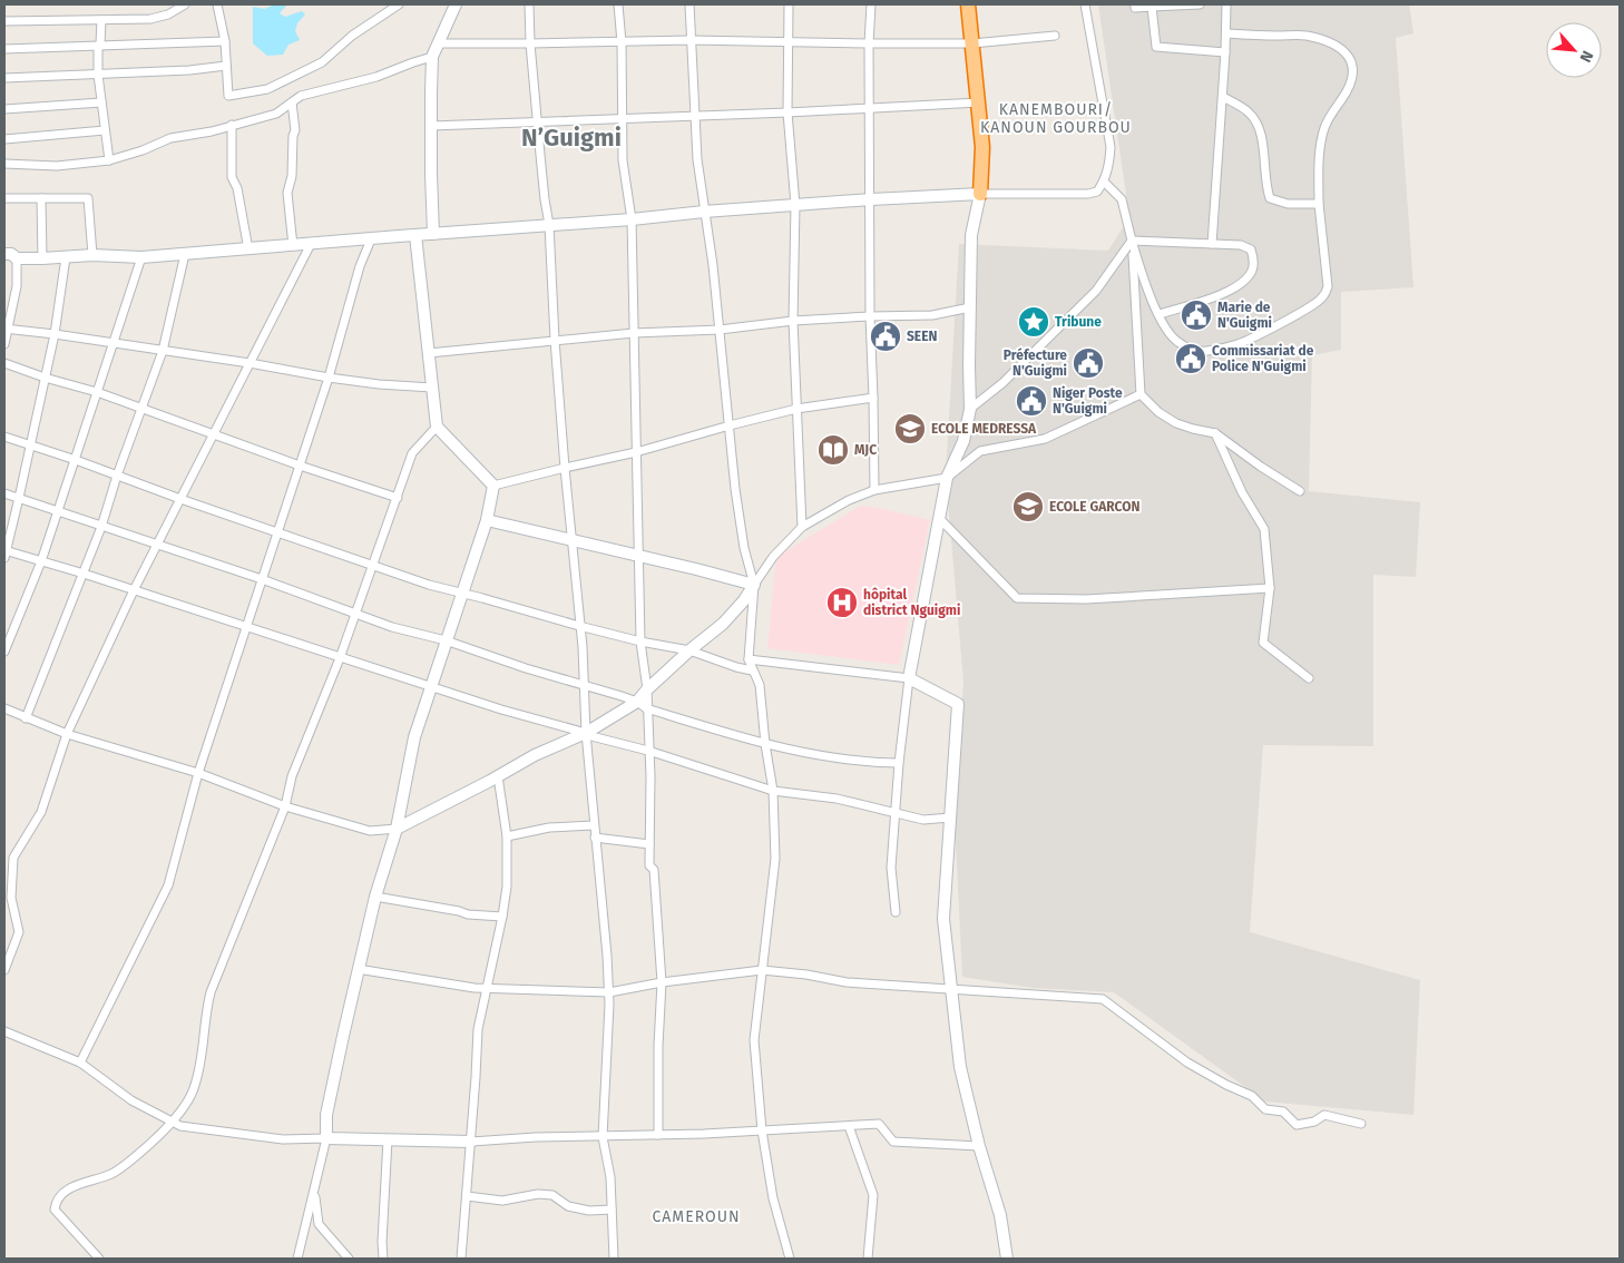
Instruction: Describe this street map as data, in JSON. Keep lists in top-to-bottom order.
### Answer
{
  "districts": ["KANEMBOURI/ KANOUN GOURBOU", "N’Guigmi", "CAMEROUN"],
  "places": {
    "public building": [
      "Marie de N'Guigmi",
      "SEEN",
      "Commissariat de Police N'Guigmi",
      "Préfecture N'Guigmi",
      "Niger Poste N'Guigmi"
    ],
    "place": ["Tribune"],
    "school or university": ["ECOLE MEDRESSA", "ECOLE GARCON"],
    "library": ["MJC"],
    "hospital": ["hôpital district Nguigmi"]
  },
  "north": "bottom right"
}
